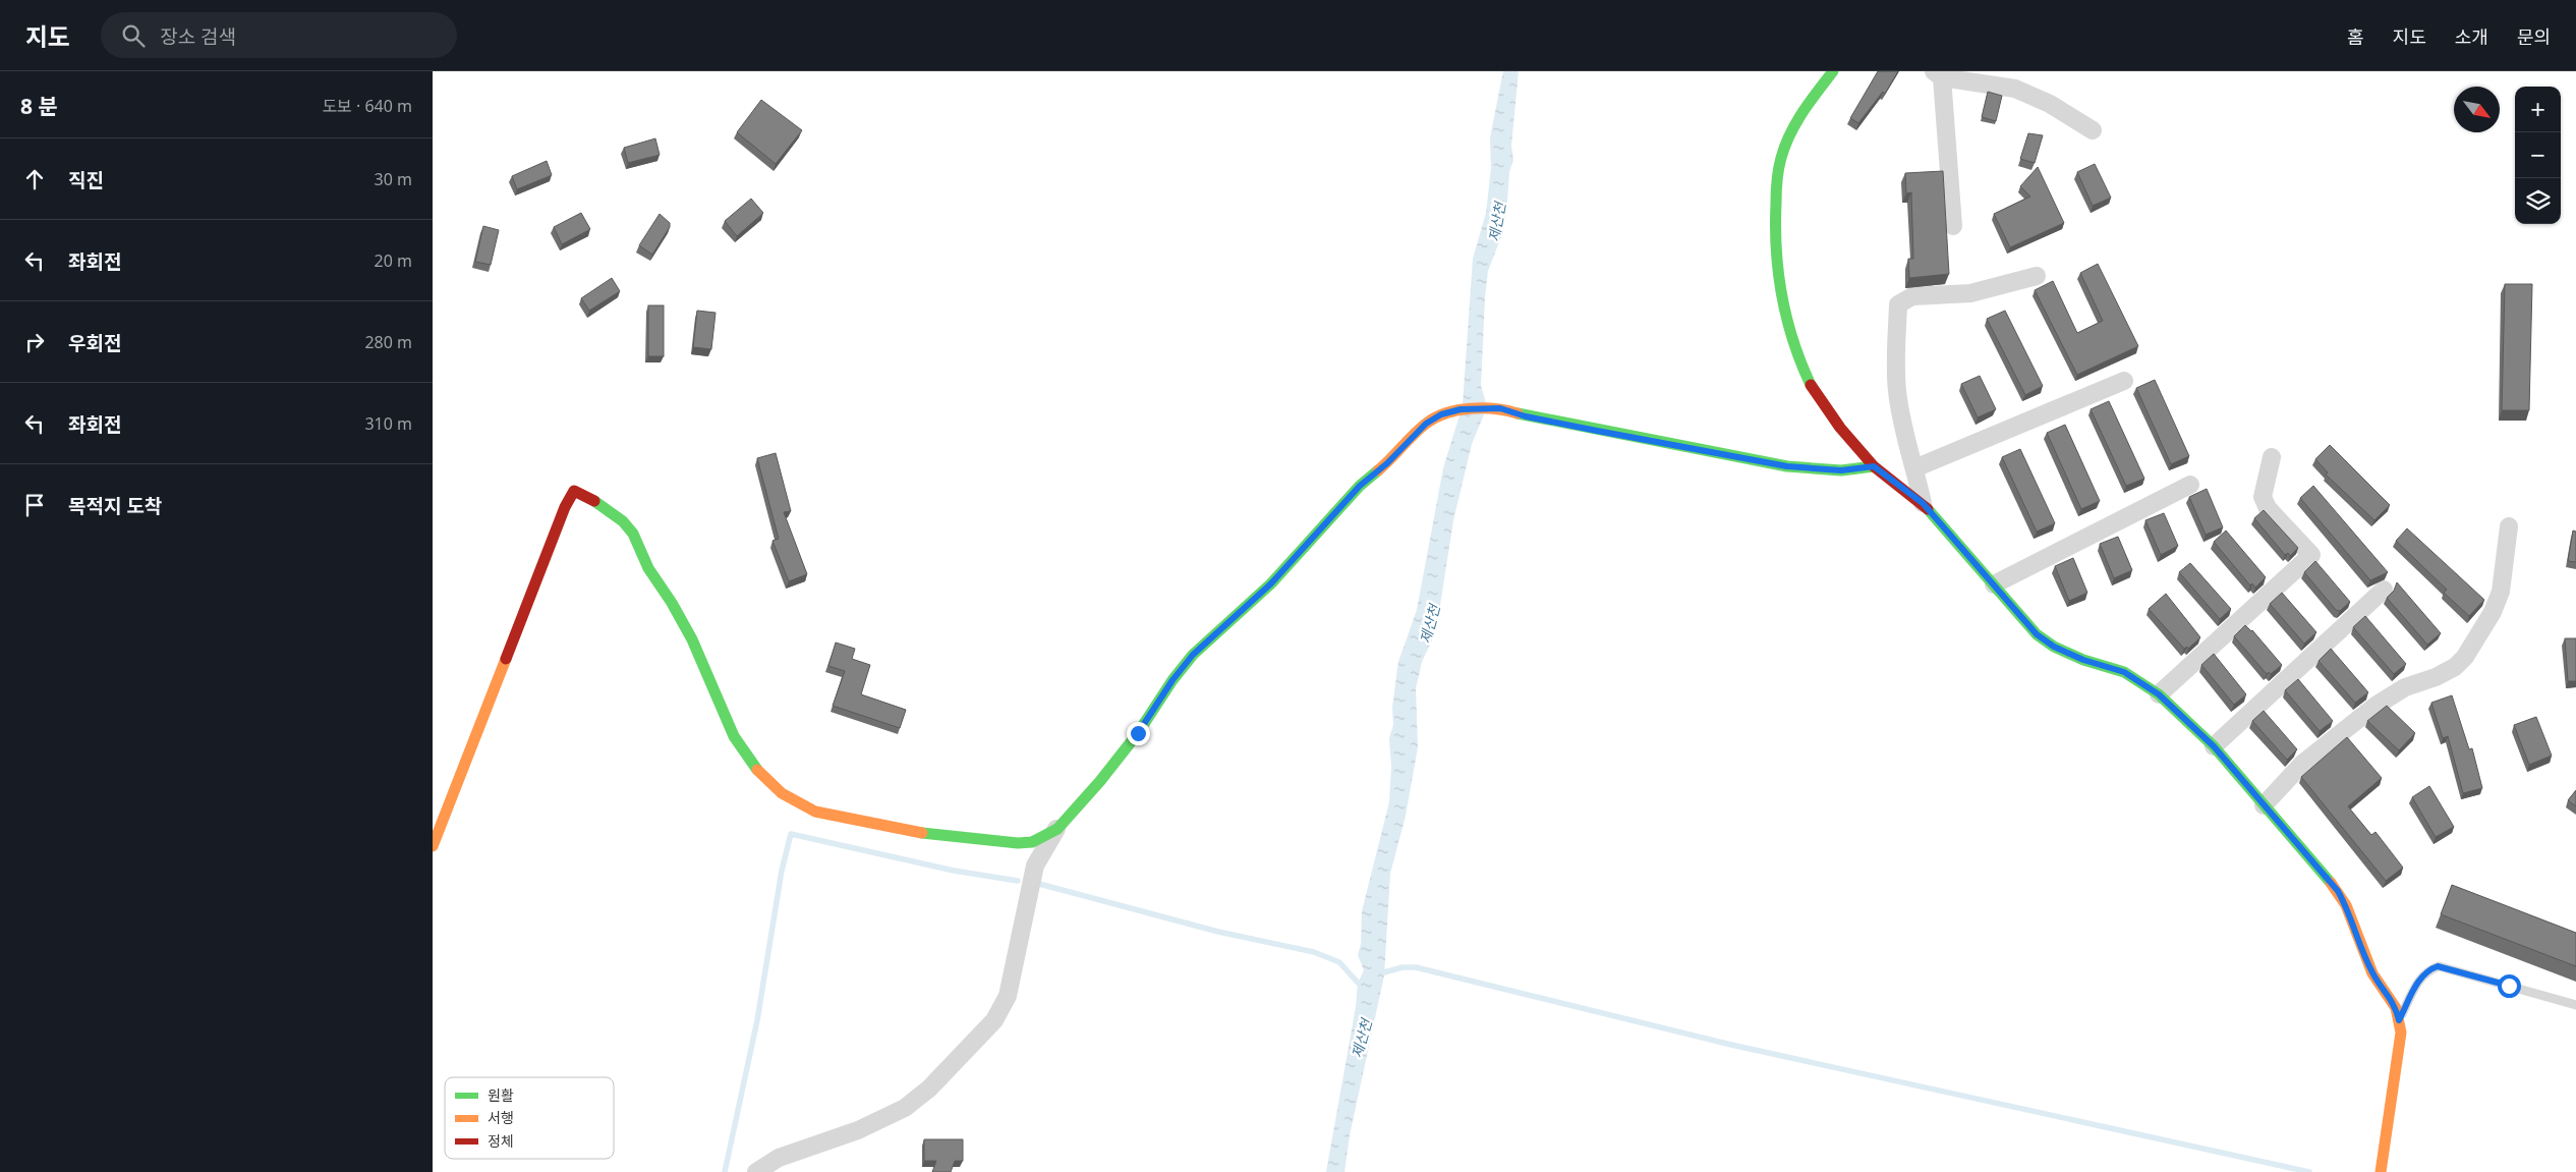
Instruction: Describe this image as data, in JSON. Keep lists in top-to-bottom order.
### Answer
{
  "water": ["제산천"],
  "legend": ["원활", "서행", "정체"],
  "north": "bottom right",
  "page": {
    "header": "지도",
    "search": "장소 검색",
    "nav": [
      "홈",
      "지도",
      "소개",
      "문의"
    ],
    "heading": ["8 분", "도보 · 640 m"],
    "map_buttons": ["+", "−"],
    "list": [
      ["직진", "30 m"],
      ["좌회전", "20 m"],
      ["우회전", "280 m"],
      ["좌회전", "310 m"],
      "목적지 도착"
    ]
  }
}
